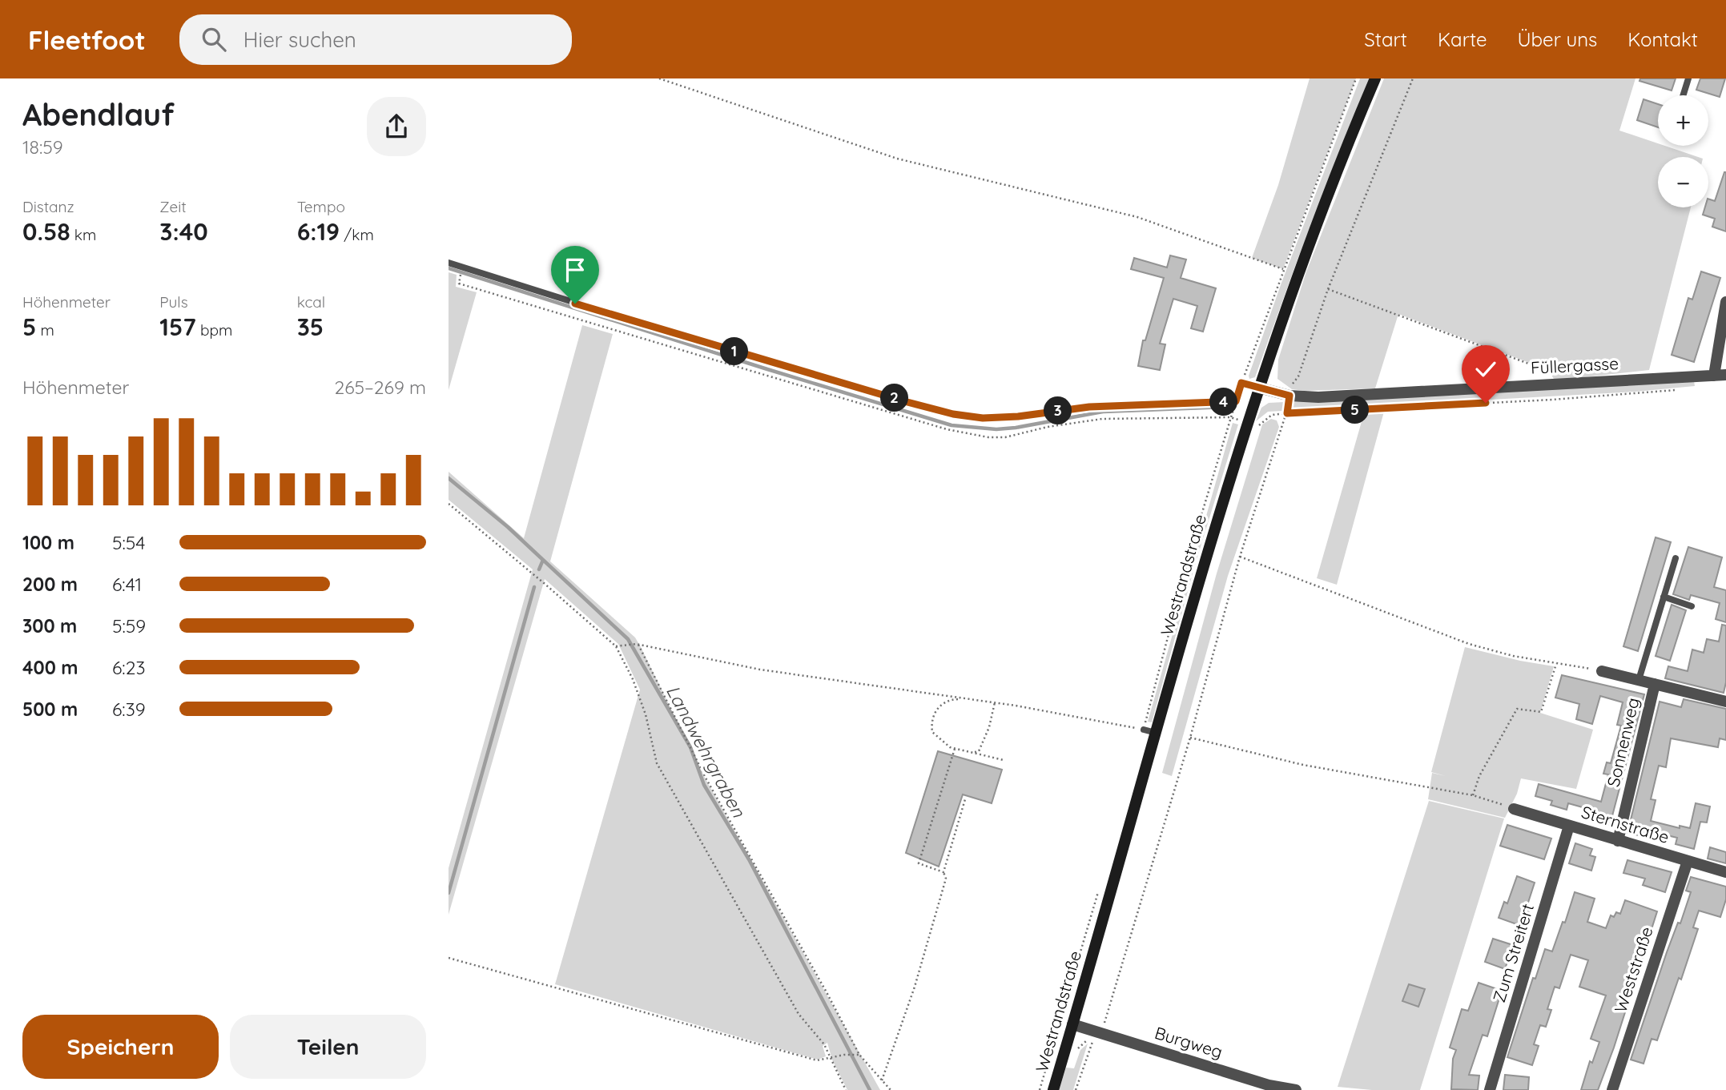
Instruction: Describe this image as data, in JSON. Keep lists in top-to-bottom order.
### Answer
{
  "streets": {
    "main road": ["Westrandstraße"],
    "street": [
      "Füllergasse",
      "Sonnenweg",
      "Sternstraße",
      "Zum Streitert",
      "Weststraße",
      "Burgweg"
    ]
  },
  "crossings": [
    ["Füllergasse", "Westrandstraße"],
    ["Westrandstraße", "Burgweg"],
    ["Sonnenweg", "Sternstraße"],
    ["Sternstraße", "Zum Streitert"],
    ["Sternstraße", "Weststraße"]
  ],
  "water": ["Landwehrgraben"],
  "page": {
    "header": "Fleetfoot",
    "search": "Hier suchen",
    "nav": [
      "Start",
      "Karte",
      "Über uns",
      "Kontakt"
    ],
    "heading": ["Abendlauf", "18:59"],
    "map_buttons": ["+", "−"],
    "stats": [
      ["Distanz", "0.58 km"],
      ["Zeit", "3:40"],
      ["Tempo", "6:19 /km"],
      ["Höhenmeter", "5 m"],
      ["Puls", "157 bpm"],
      ["kcal", "35"]
    ],
    "pins": [
      "1",
      "2",
      "4",
      "5",
      "3"
    ],
    "chart": ["Höhenmeter", "265–269 m"],
    "list": [
      {
        "name": "100 m",
        "note": "5:54"
      },
      {
        "name": "200 m",
        "note": "6:41"
      },
      {
        "name": "300 m",
        "note": "5:59"
      },
      {
        "name": "400 m",
        "note": "6:23"
      },
      {
        "name": "500 m",
        "note": "6:39"
      }
    ],
    "buttons": ["Speichern", "Teilen"]
  }
}
